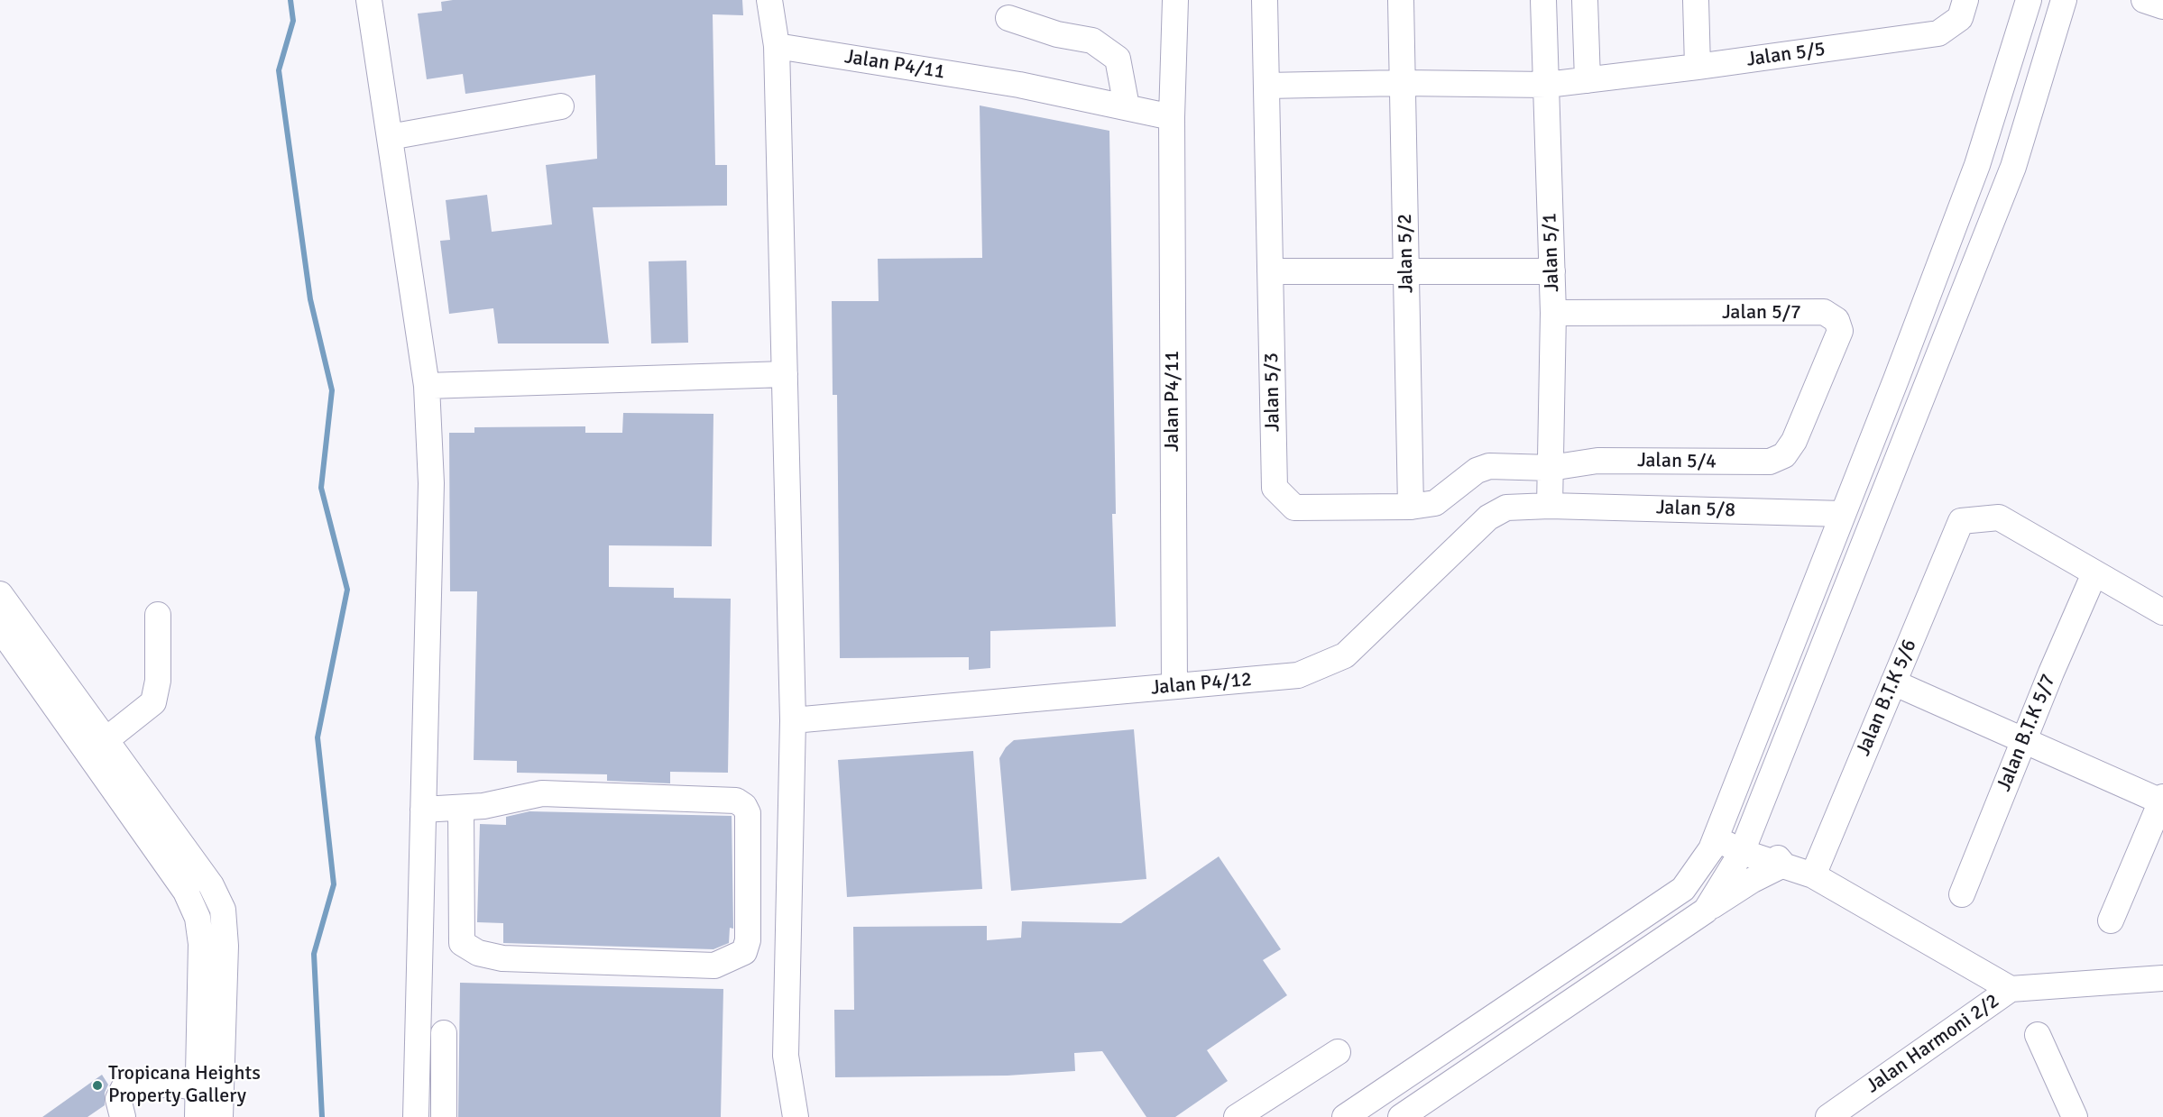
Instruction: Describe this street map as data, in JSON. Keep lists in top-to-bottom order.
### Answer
{
  "streets": {
    "street": [
      "Jalan 5/5",
      "Jalan P4/11",
      "Jalan 5/1",
      "Jalan 5/2",
      "Jalan 5/7",
      "Jalan 5/3",
      "Jalan 5/4",
      "Jalan 5/8",
      "Jalan P4/12",
      "Jalan B.T.K 5/6",
      "Jalan B.T.K 5/7",
      "Jalan Harmoni 2/2"
    ]
  },
  "crossings": [
    ["Jalan 5/5", "Jalan 5/1"],
    ["Jalan 5/5", "Jalan 5/2"],
    ["Jalan 5/5", "Jalan 5/3"],
    ["Jalan P4/11", "Jalan P4/12"],
    ["Jalan 5/1", "Jalan 5/7"],
    ["Jalan 5/1", "Jalan 5/3"],
    ["Jalan 5/1", "Jalan 5/4"],
    ["Jalan 5/1", "Jalan 5/8"],
    ["Jalan 5/1", "Jalan P4/12"],
    ["Jalan 5/2", "Jalan 5/3"],
    ["Jalan 5/7", "Jalan 5/4"],
    ["Jalan 5/3", "Jalan 5/4"],
    ["Jalan 5/8", "Jalan P4/12"],
    ["Jalan B.T.K 5/6", "Jalan B.T.K 5/7"]
  ],
  "places": ["Tropicana Heights Property Gallery"]
}
